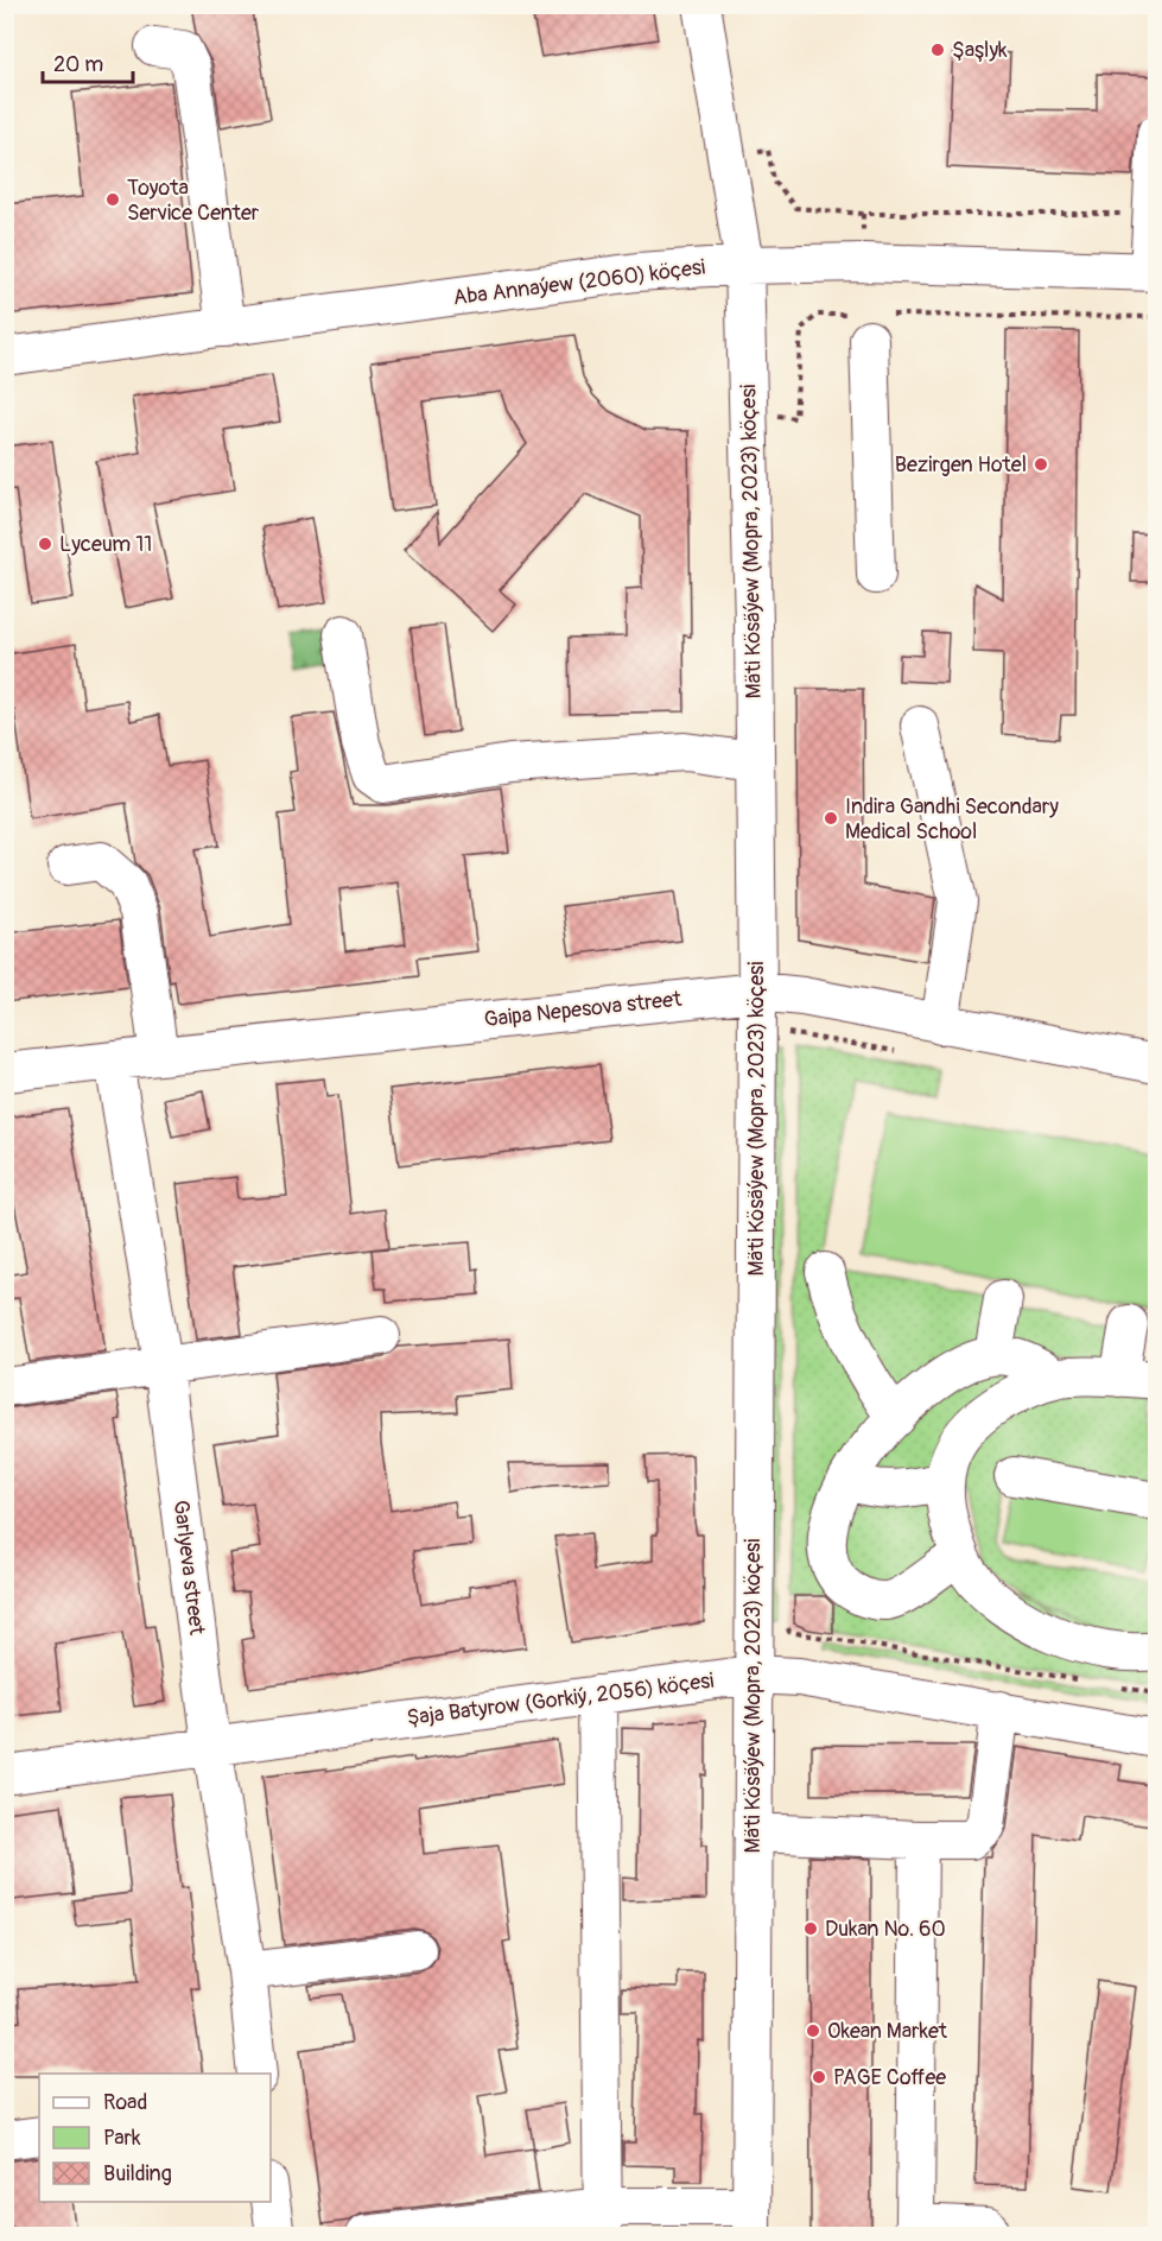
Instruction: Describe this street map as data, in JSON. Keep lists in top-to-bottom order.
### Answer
{
  "streets": {
    "street": [
      "Aba Annaýew (2060) köçesi",
      "Mäti Kösäýew (Mopra, 2023) köçesi",
      "Gaipa Nepesova street",
      "Garlyeva street",
      "Şaja Batyrow (Gorkiý, 2056) köçesi"
    ]
  },
  "crossings": [
    ["Aba Annaýew (2060) köçesi", "Mäti Kösäýew (Mopra, 2023) köçesi"],
    ["Mäti Kösäýew (Mopra, 2023) köçesi", "Gaipa Nepesova street"],
    ["Mäti Kösäýew (Mopra, 2023) köçesi", "Şaja Batyrow (Gorkiý, 2056) köçesi"],
    ["Gaipa Nepesova street", "Garlyeva street"],
    ["Garlyeva street", "Şaja Batyrow (Gorkiý, 2056) köçesi"]
  ],
  "places": [
    "Şaşlyk",
    "Toyota Service Center",
    "Bezirgen Hotel",
    "Lyceum 11",
    "Indira Gandhi Secondary Medical School",
    "Dukan No. 60",
    "Okean Market",
    "PAGE Coffee"
  ],
  "legend": ["Road", "Park", "Building"],
  "scale_bar": "20 m"
}
